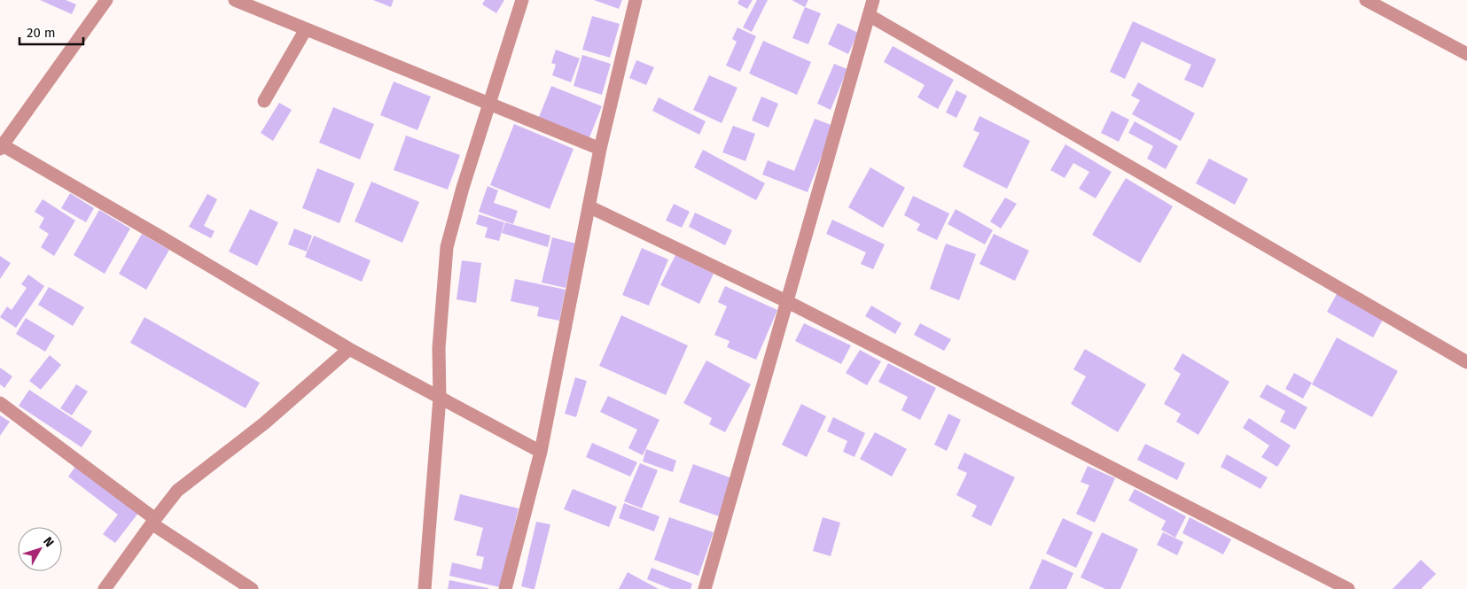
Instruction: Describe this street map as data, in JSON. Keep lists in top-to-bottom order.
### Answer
{
  "scale_bar": "20 m",
  "north": "top right"
}
